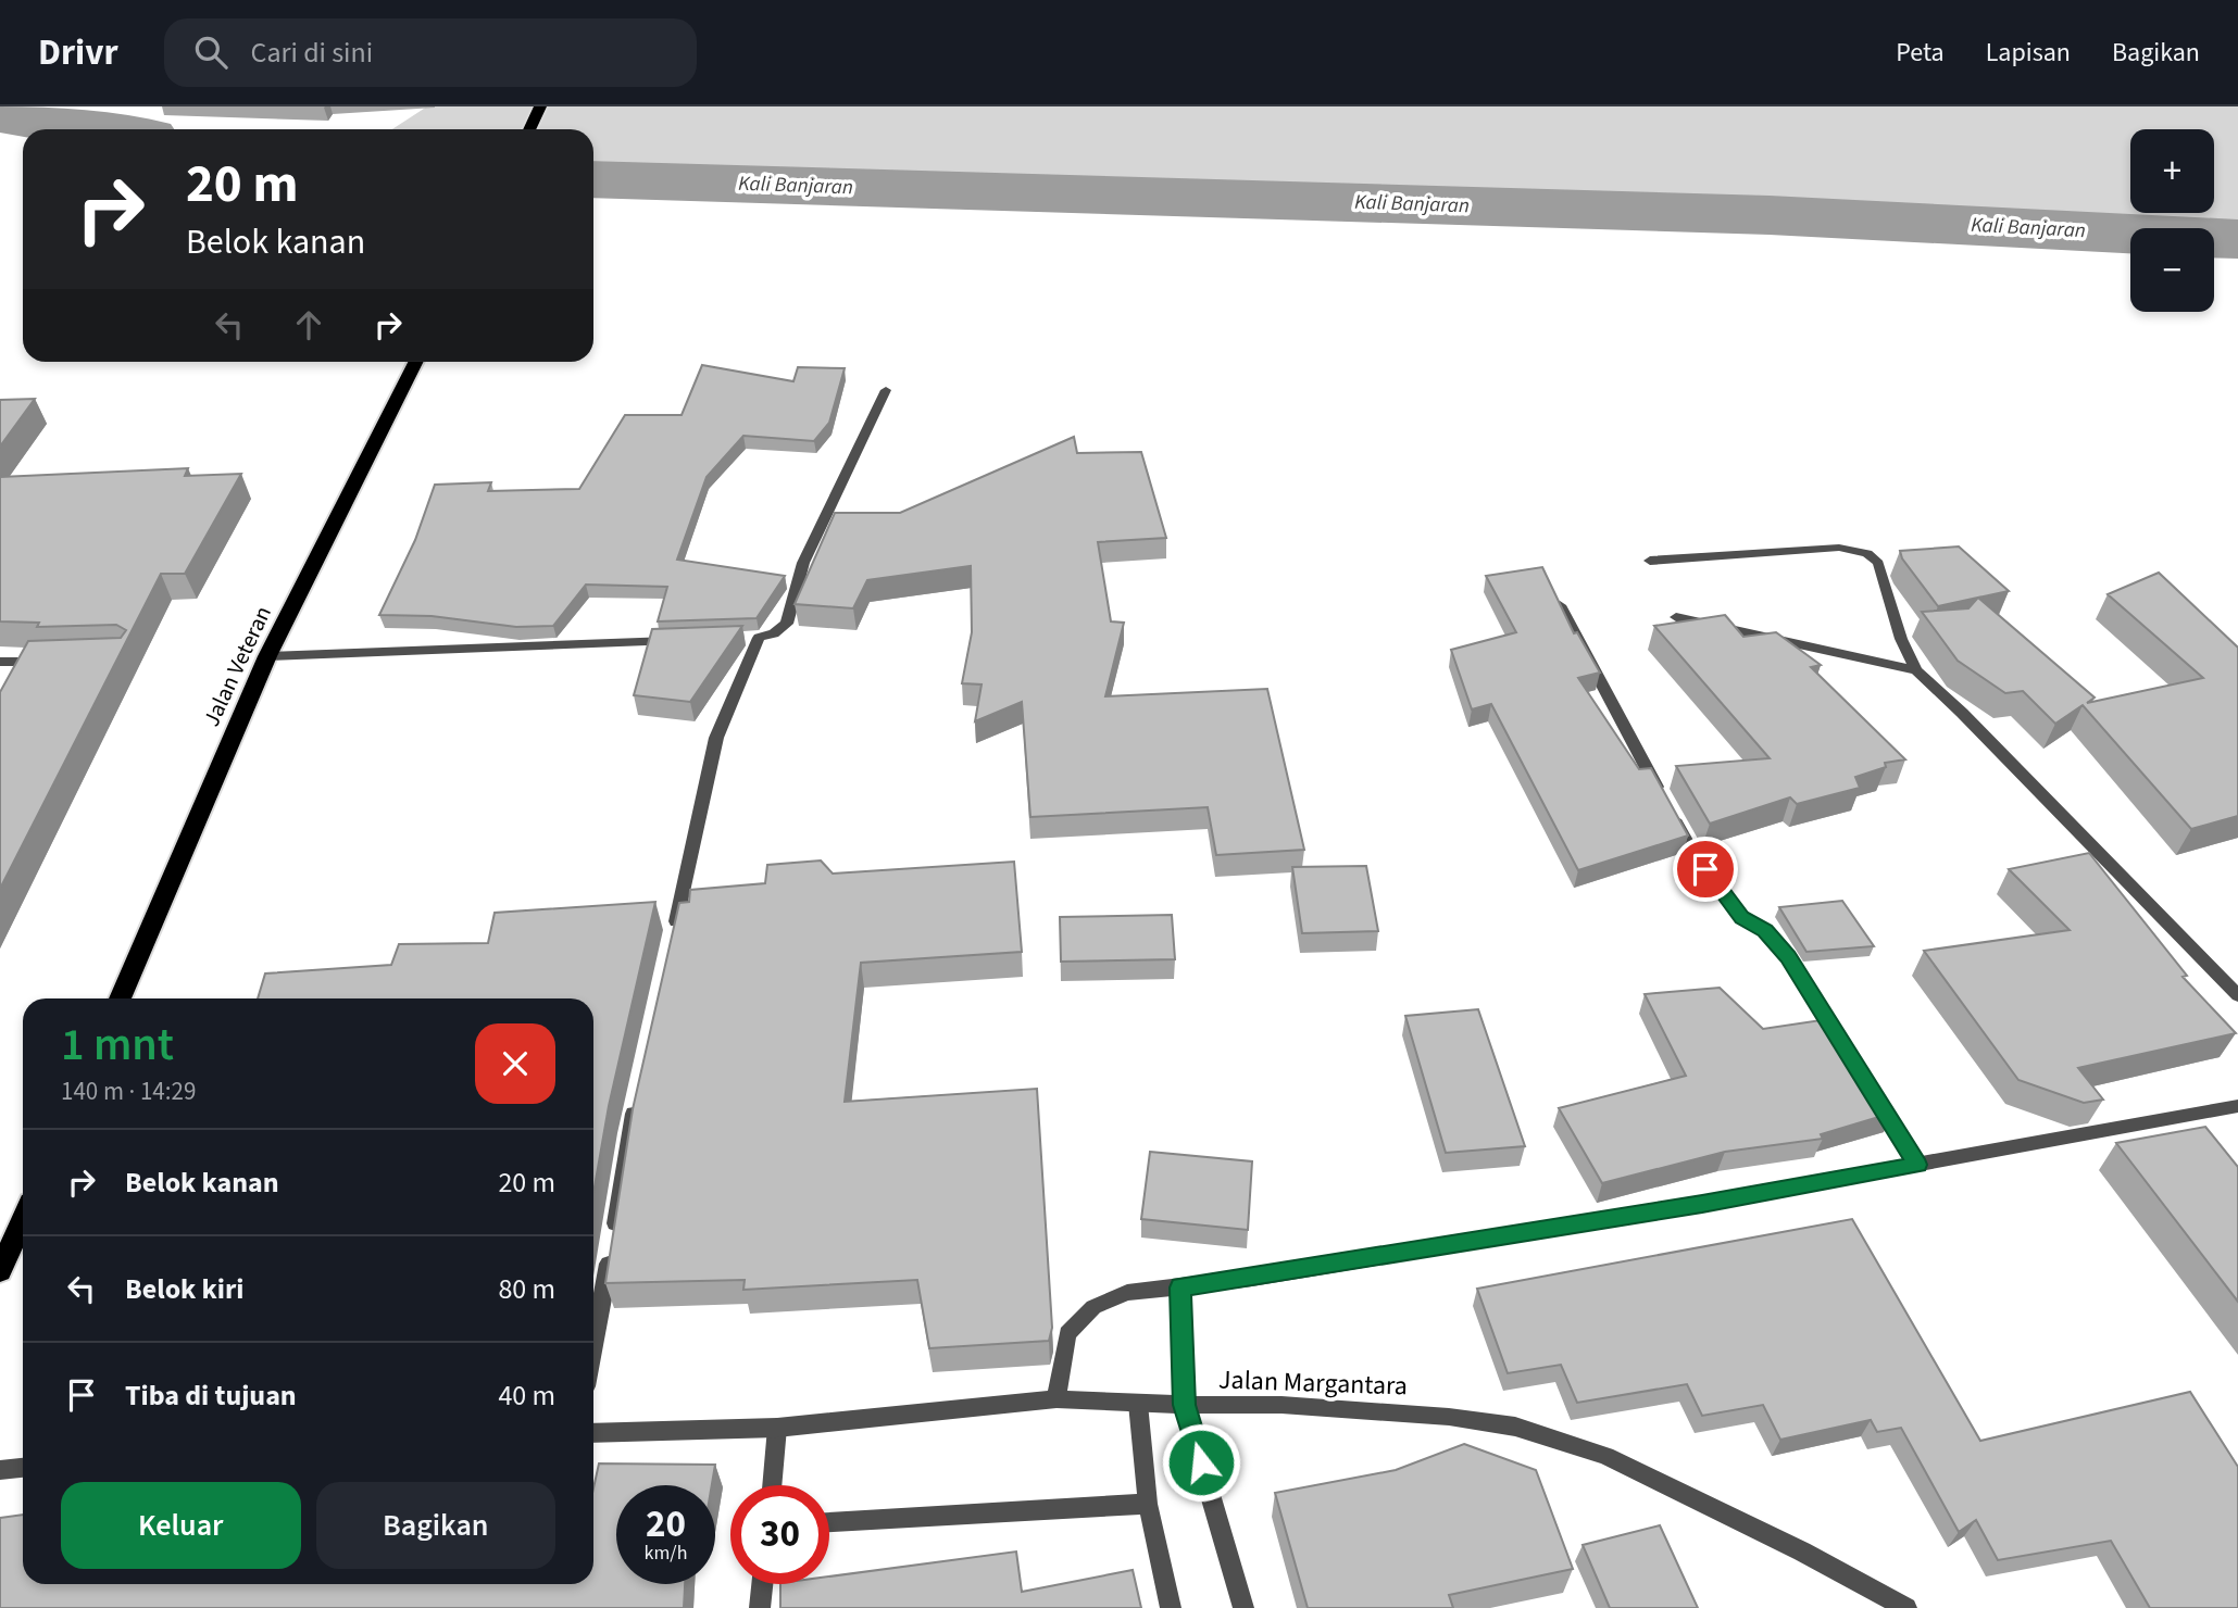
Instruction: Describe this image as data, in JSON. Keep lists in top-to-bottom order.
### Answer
{
  "streets": {
    "highway": ["Jalan Veteran"],
    "street": ["Jalan Margantara"]
  },
  "water": ["Kali Banjaran"],
  "page": {
    "header": "Drivr",
    "search": "Cari di sini",
    "nav": ["Peta", "Lapisan", "Bagikan"],
    "map_buttons": ["+", "−"],
    "turn": ["20 m", "Belok kanan"],
    "heading": ["1 mnt", "140 m · 14:29"],
    "list": [
      {
        "name": "Belok kanan",
        "value": "20 m"
      },
      {
        "name": "Belok kiri",
        "value": "80 m"
      },
      {
        "name": "Tiba di tujuan",
        "value": "40 m"
      }
    ],
    "buttons": ["Keluar", "Bagikan"],
    "speed": "20 km/h",
    "limit": "30"
  }
}
